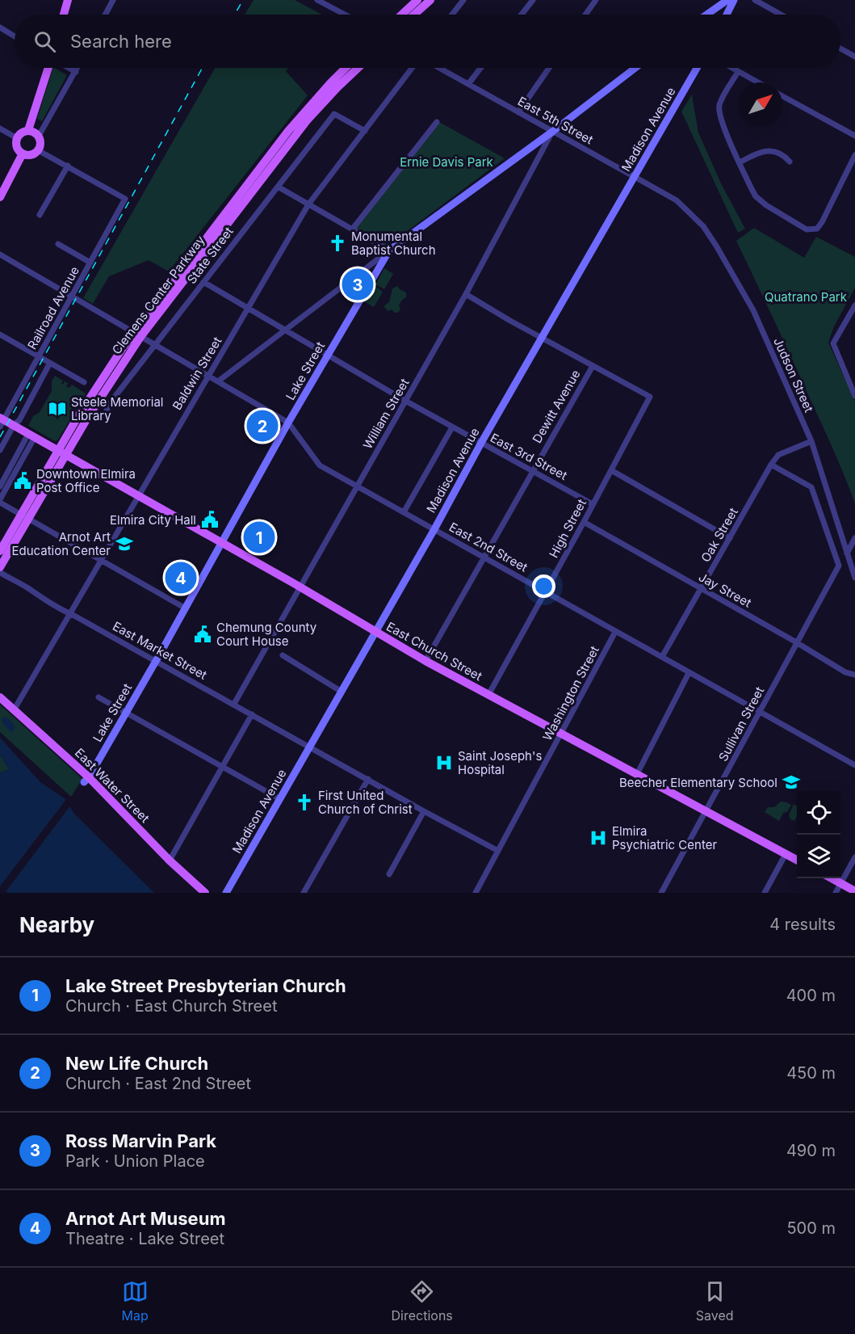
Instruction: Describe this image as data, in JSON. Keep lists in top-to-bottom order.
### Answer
{
  "streets": {
    "main road": [
      "Madison Avenue",
      "Clemens Center Parkway",
      "Lake Street",
      "East Church Street",
      "East Water Street"
    ],
    "street": [
      "East 5th Street",
      "State Street",
      "Railroad Avenue",
      "Baldwin Street",
      "Judson Street",
      "Dewitt Avenue",
      "William Street",
      "East 3rd Street",
      "High Street",
      "Oak Street",
      "East 2nd Street",
      "Jay Street",
      "East Market Street",
      "Washington Street",
      "Sullivan Street"
    ]
  },
  "crossings": [
    ["East 5th Street", "Madison Avenue"],
    ["East 5th Street", "Lake Street"],
    ["East 5th Street", "Judson Street"],
    ["East 5th Street", "William Street"],
    ["Madison Avenue", "East 3rd Street"],
    ["Madison Avenue", "East 2nd Street"],
    ["Madison Avenue", "East Market Street"],
    ["Madison Avenue", "East Church Street"],
    ["State Street", "Baldwin Street"],
    ["State Street", "East 3rd Street"],
    ["State Street", "East 2nd Street"],
    ["Clemens Center Parkway", "East 2nd Street"],
    ["Clemens Center Parkway", "East Market Street"],
    ["Clemens Center Parkway", "East Church Street"],
    ["Railroad Avenue", "East 2nd Street"],
    ["Railroad Avenue", "East Church Street"],
    ["Lake Street", "William Street"],
    ["Lake Street", "East 3rd Street"],
    ["Lake Street", "East 2nd Street"],
    ["Lake Street", "East Market Street"],
    ["Lake Street", "East Church Street"],
    ["Lake Street", "East Water Street"],
    ["Baldwin Street", "East 3rd Street"],
    ["Baldwin Street", "East 2nd Street"],
    ["Baldwin Street", "East Market Street"],
    ["Baldwin Street", "East Church Street"],
    ["Baldwin Street", "East Water Street"],
    ["Judson Street", "Oak Street"],
    ["Dewitt Avenue", "East 3rd Street"],
    ["Dewitt Avenue", "High Street"],
    ["Dewitt Avenue", "East 2nd Street"],
    ["Dewitt Avenue", "East Church Street"],
    ["William Street", "East 3rd Street"],
    ["William Street", "East 2nd Street"],
    ["William Street", "East Market Street"],
    ["William Street", "East Church Street"],
    ["East 3rd Street", "High Street"],
    ["High Street", "East 2nd Street"],
    ["High Street", "Jay Street"],
    ["High Street", "East Church Street"],
    ["Oak Street", "East 2nd Street"],
    ["Oak Street", "Jay Street"],
    ["Oak Street", "Sullivan Street"],
    ["East 2nd Street", "Washington Street"],
    ["East 2nd Street", "Sullivan Street"],
    ["Jay Street", "Sullivan Street"],
    ["East Market Street", "Washington Street"],
    ["East Church Street", "Washington Street"],
    ["East Church Street", "Sullivan Street"]
  ],
  "parks": ["Ernie Davis Park", "Quatrano Park"],
  "places": {
    "church": ["Monumental Baptist Church", "First United Church of Christ"],
    "library": ["Steele Memorial Library"],
    "public building": ["Downtown Elmira Post Office", "Elmira City Hall", "Chemung County Court House"],
    "school or university": ["Arnot Art Education Center", "Beecher Elementary School"],
    "hospital": ["Saint Joseph's Hospital", "Elmira Psychiatric Center"]
  },
  "north": "top right",
  "page": {
    "search": "Search here",
    "pins": [
      "3",
      "2",
      "1",
      "4"
    ],
    "heading": ["Nearby", "4 results"],
    "list": [
      {
        "mark": "1",
        "name": "Lake Street Presbyterian Church",
        "note": "Church · East Church Street",
        "value": "400 m"
      },
      {
        "mark": "2",
        "name": "New Life Church",
        "note": "Church · East 2nd Street",
        "value": "450 m"
      },
      {
        "mark": "3",
        "name": "Ross Marvin Park",
        "note": "Park · Union Place",
        "value": "490 m"
      },
      {
        "mark": "4",
        "name": "Arnot Art Museum",
        "note": "Theatre · Lake Street",
        "value": "500 m"
      }
    ],
    "nav": ["Map", "Directions", "Saved"]
  }
}
